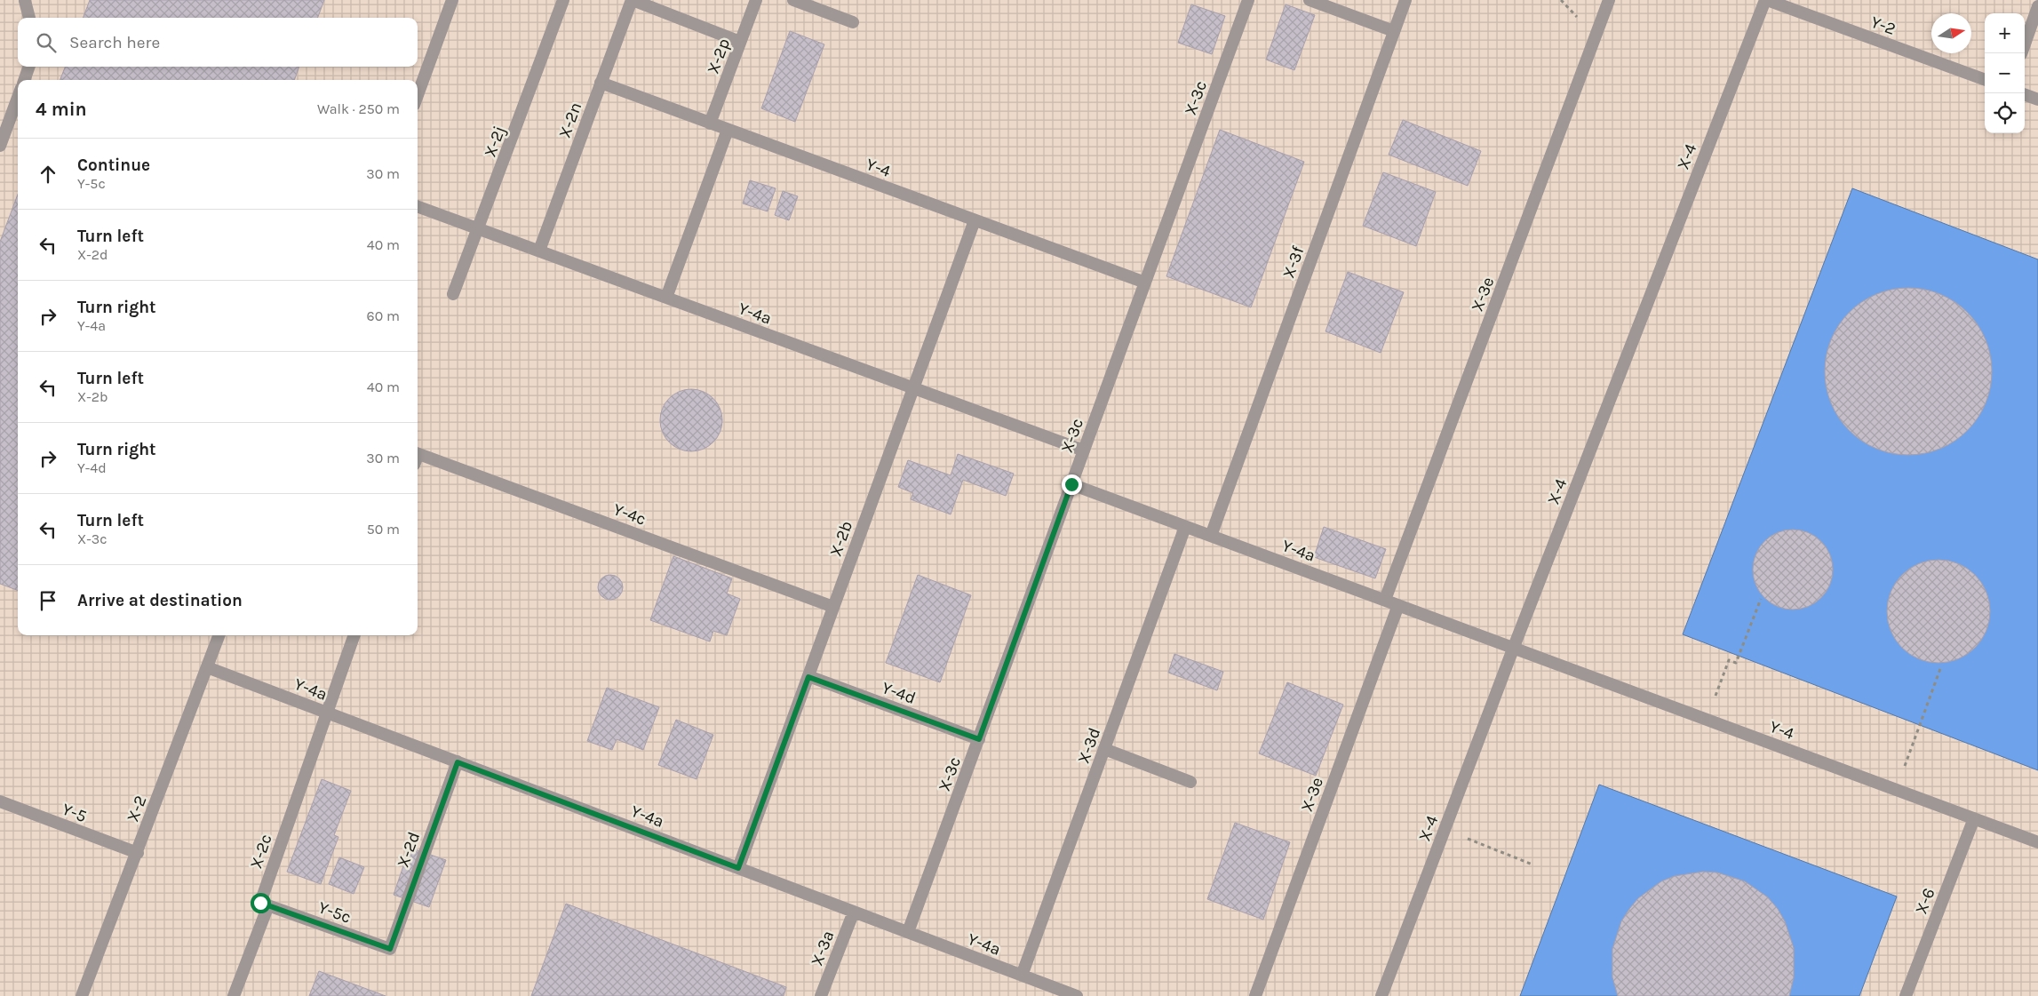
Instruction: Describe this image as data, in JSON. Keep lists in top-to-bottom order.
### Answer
{
  "streets": {
    "street": [
      "Y-2",
      "X-2p",
      "X-3c",
      "X-2n",
      "X-2j",
      "X-4",
      "Y-4",
      "X-3f",
      "X-3e",
      "Y-4a",
      "Y-4c",
      "X-2b",
      "Y-4d",
      "X-3d",
      "X-2",
      "Y-5",
      "X-2d",
      "X-2c",
      "X-6",
      "Y-5c",
      "X-3a"
    ]
  },
  "crossings": [
    ["Y-2", "X-4"],
    ["X-2p", "Y-4"],
    ["X-3c", "Y-4"],
    ["X-3c", "Y-4a"],
    ["X-3c", "Y-4d"],
    ["X-2n", "Y-4"],
    ["X-2n", "Y-4a"],
    ["X-2j", "Y-4a"],
    ["X-4", "Y-4"],
    ["X-4", "Y-4a"],
    ["Y-4", "Y-4a"],
    ["Y-4", "X-2b"],
    ["Y-4", "X-6"],
    ["X-3f", "Y-4a"],
    ["X-3e", "Y-4a"],
    ["Y-4a", "X-2b"],
    ["Y-4a", "X-3d"],
    ["Y-4a", "X-2"],
    ["Y-4a", "X-2d"],
    ["Y-4a", "X-2c"],
    ["Y-4a", "X-3a"],
    ["Y-4c", "X-2b"],
    ["X-2b", "Y-4d"],
    ["X-2", "Y-5"],
    ["X-2d", "Y-5c"],
    ["X-2c", "Y-5c"]
  ],
  "north": "right",
  "page": {
    "map_buttons": ["+", "−"],
    "search": "Search here",
    "heading": ["4 min", "Walk · 250 m"],
    "list": [
      ["Continue", "Y-5c", "30 m"],
      ["Turn left", "X-2d", "40 m"],
      ["Turn right", "Y-4a", "60 m"],
      ["Turn left", "X-2b", "40 m"],
      ["Turn right", "Y-4d", "30 m"],
      ["Turn left", "X-3c", "50 m"],
      "Arrive at destination"
    ]
  }
}
